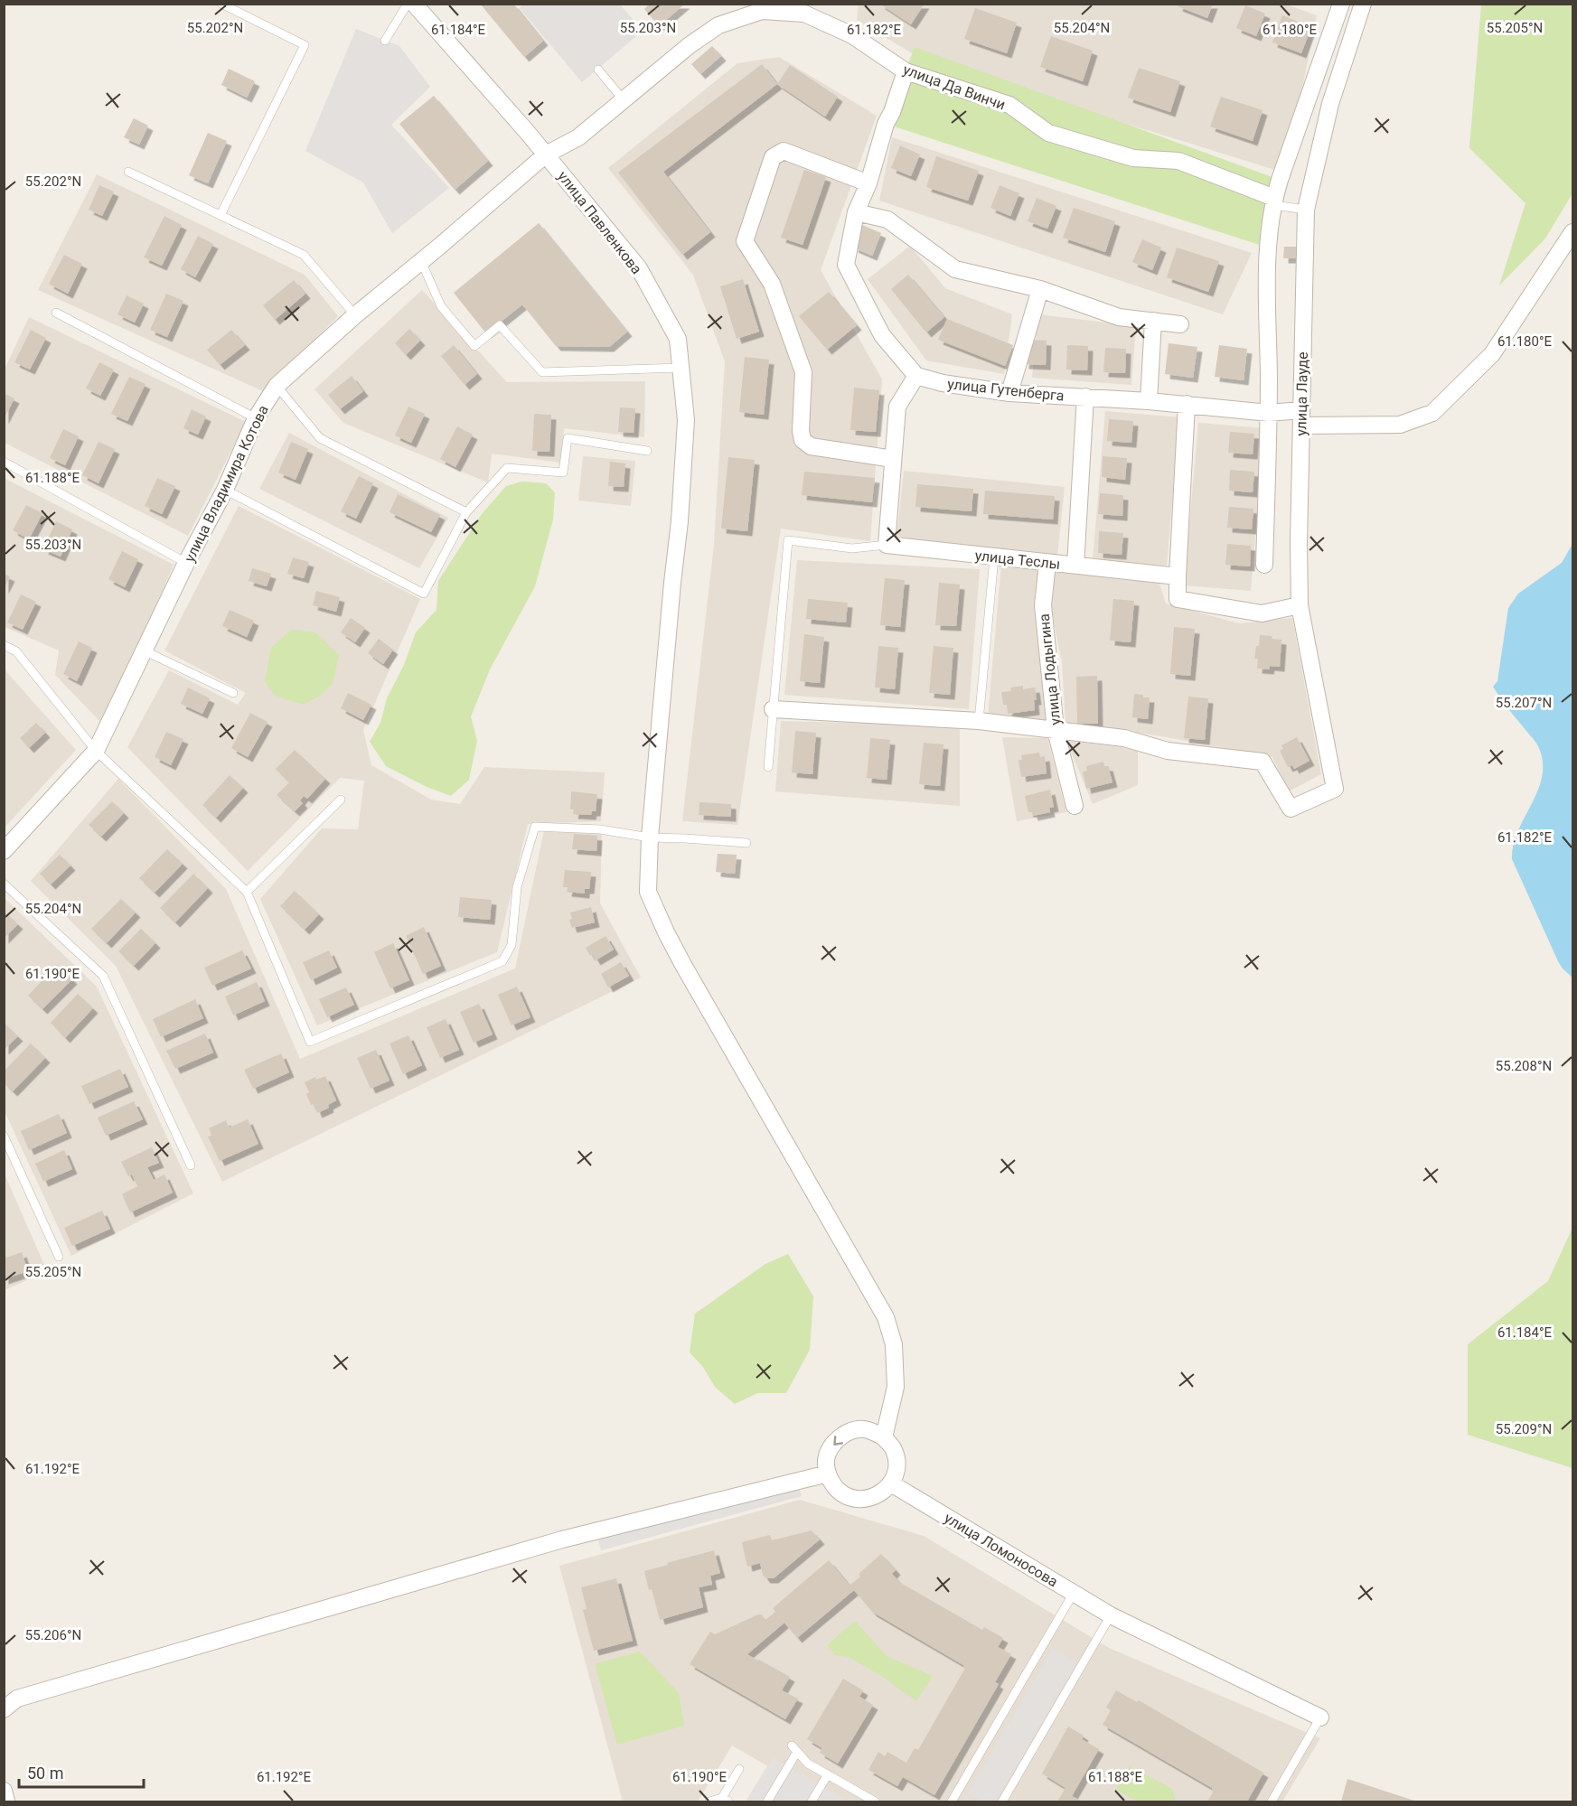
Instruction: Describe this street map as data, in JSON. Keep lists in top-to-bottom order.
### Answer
{
  "streets": {
    "street": [
      "улица Да Винчи",
      "улица Павленкова",
      "улица Гутенберга",
      "улица Лауде",
      "улица Владимира Котова",
      "улица Теслы",
      "улица Лодыгина",
      "улица Ломоносова"
    ]
  },
  "crossings": [
    ["улица Да Винчи", "улица Павленкова"],
    ["улица Да Винчи", "улица Лауде"],
    ["улица Да Винчи", "улица Владимира Котова"],
    ["улица Павленкова", "улица Владимира Котова"],
    ["улица Павленкова", "улица Ломоносова"],
    ["улица Гутенберга", "улица Лауде"],
    ["улица Лауде", "улица Лодыгина"],
    ["улица Теслы", "улица Лодыгина"]
  ],
  "scale_bar": "50 m",
  "coordinates": [
    "55.202°N",
    "55.204°N",
    "55.203°N",
    "55.205°N",
    "61.184°E",
    "61.182°E",
    "61.180°E",
    "61.188°E",
    "55.207°N",
    "61.190°E",
    "55.208°N",
    "55.209°N",
    "61.192°E",
    "55.206°N"
  ]
}
